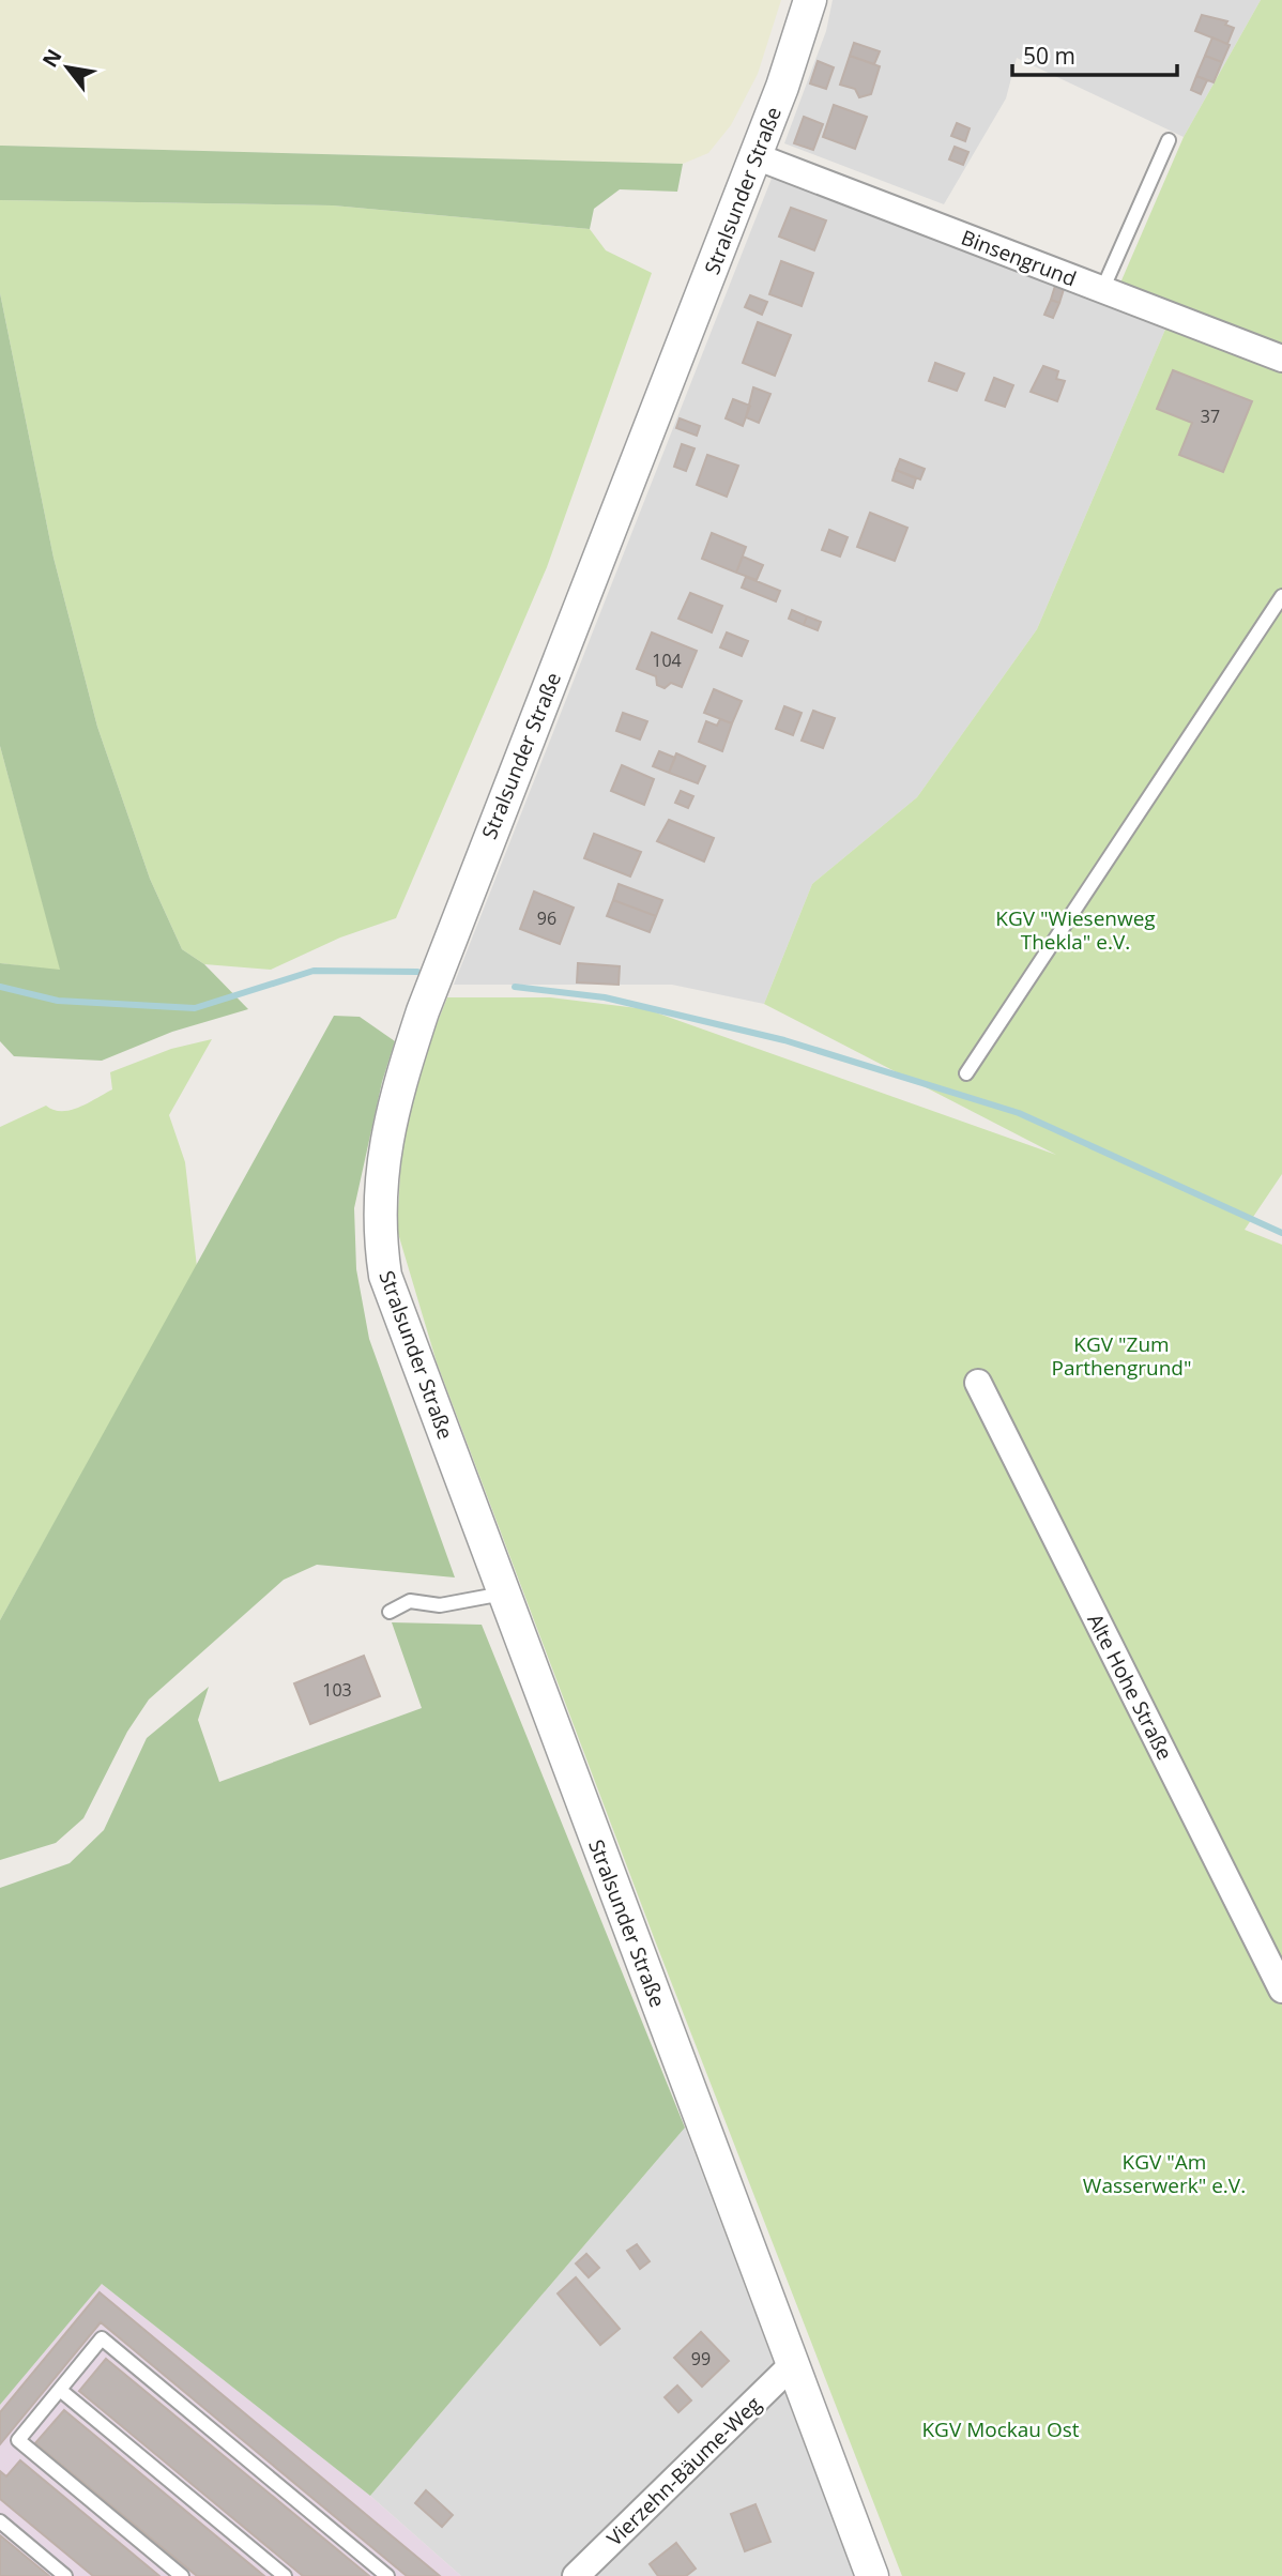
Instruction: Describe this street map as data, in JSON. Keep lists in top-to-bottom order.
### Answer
{
  "streets": {
    "street": [
      "Stralsunder Straße",
      "Binsengrund",
      "Alte Hohe Straße",
      "Vierzehn-Bäume-Weg"
    ]
  },
  "crossings": [
    ["Stralsunder Straße", "Binsengrund"],
    ["Stralsunder Straße", "Vierzehn-Bäume-Weg"]
  ],
  "parks": [
    "KGV \"Wiesenweg Thekla\" e.V.",
    "KGV \"Zum Parthengrund\"",
    "KGV \"Am Wasserwerk\" e.V.",
    "KGV Mockau Ost"
  ],
  "house_numbers": [
    "37",
    "104",
    "96",
    "103",
    "99"
  ],
  "scale_bar": "50 m",
  "north": "top left"
}
